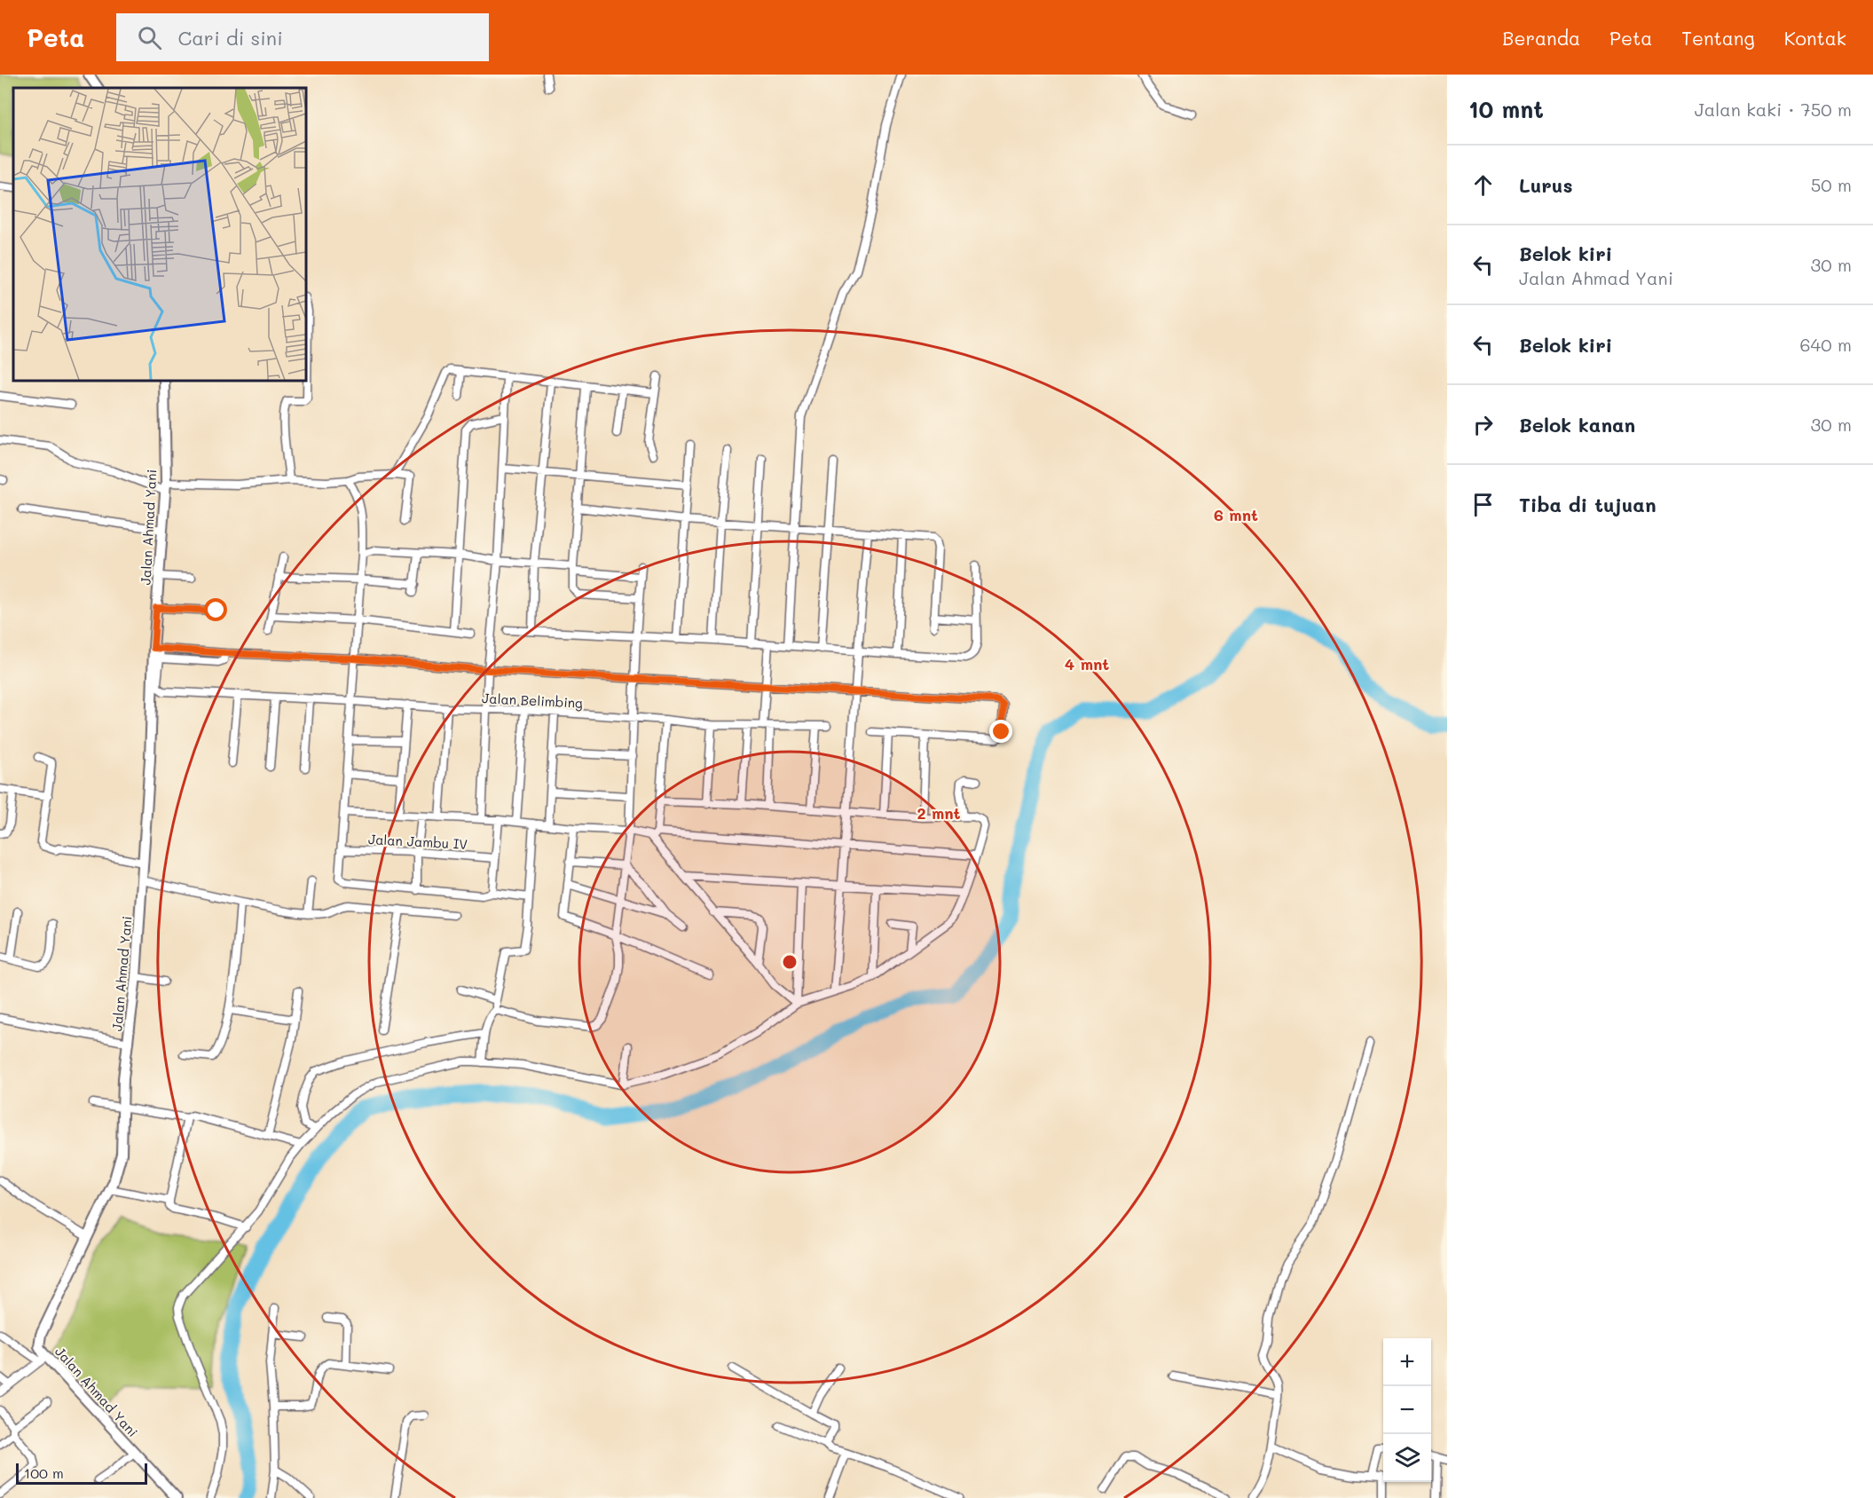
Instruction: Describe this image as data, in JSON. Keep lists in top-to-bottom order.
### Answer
{
  "streets": {
    "street": ["Jalan Ahmad Yani", "Jalan Belimbing", "Jalan Jambu IV"]
  },
  "scale_bar": "100 m",
  "page": {
    "header": "Peta",
    "search": "Cari di sini",
    "nav": [
      "Beranda",
      "Peta",
      "Tentang",
      "Kontak"
    ],
    "heading": ["10 mnt", "Jalan kaki · 750 m"],
    "list": [
      ["Lurus", "50 m"],
      ["Belok kiri", "Jalan Ahmad Yani", "30 m"],
      ["Belok kiri", "640 m"],
      ["Belok kanan", "30 m"],
      "Tiba di tujuan"
    ],
    "map_buttons": ["+", "−"],
    "scale": "100 m"
  },
  "rings": ["6 mnt", "4 mnt", "2 mnt"]
}
